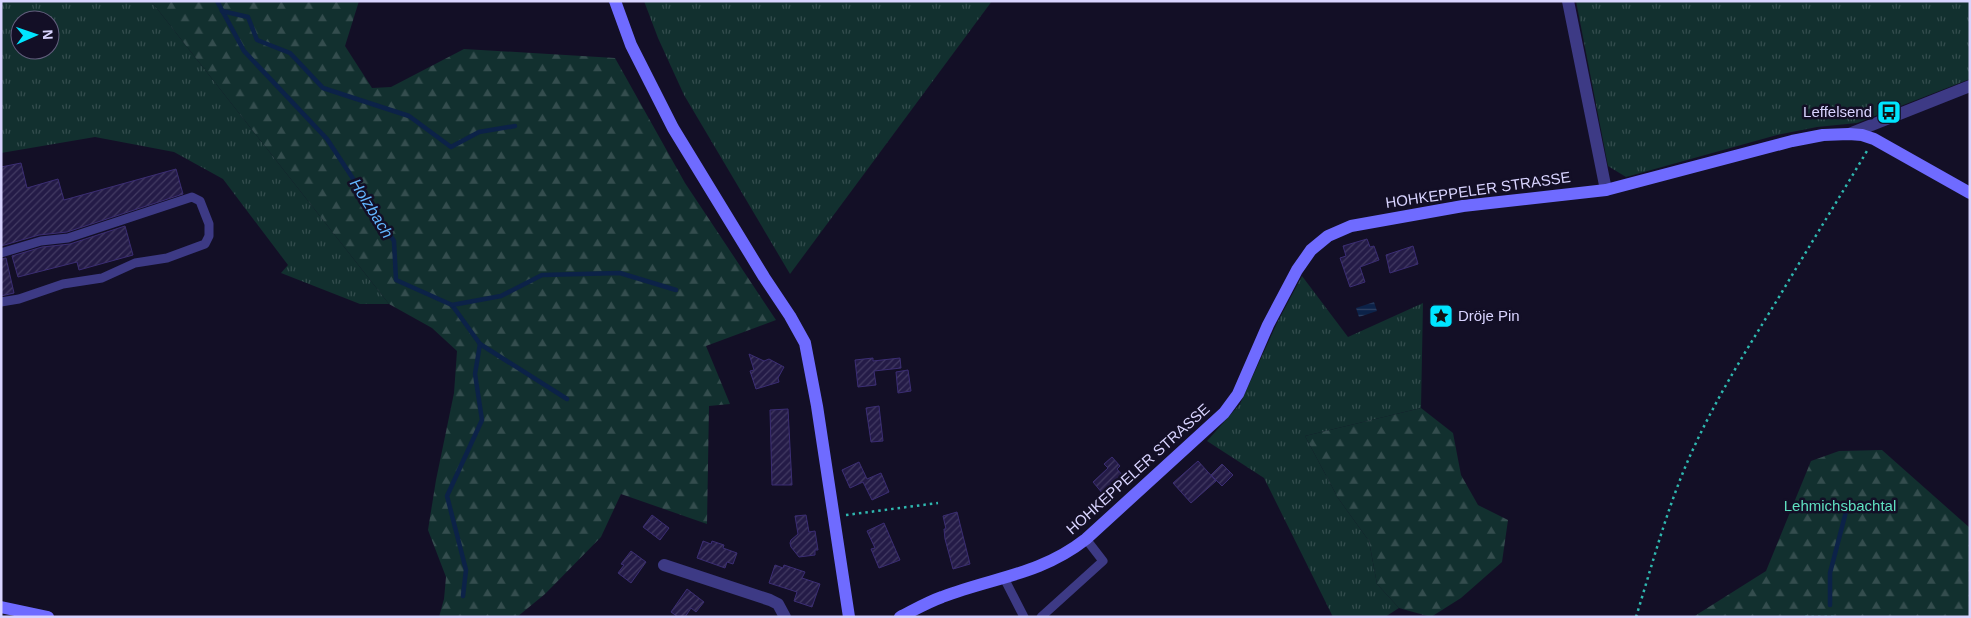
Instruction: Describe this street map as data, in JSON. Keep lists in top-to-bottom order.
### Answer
{
  "streets": {
    "street": ["HOHKEPPELER STRASSE"]
  },
  "water": ["Holzbach"],
  "parks": ["Lehmichsbachtal"],
  "places": {
    "bus stop": ["Leffelsend"],
    "place": ["Dröje Pin"]
  },
  "north": "right"
}
